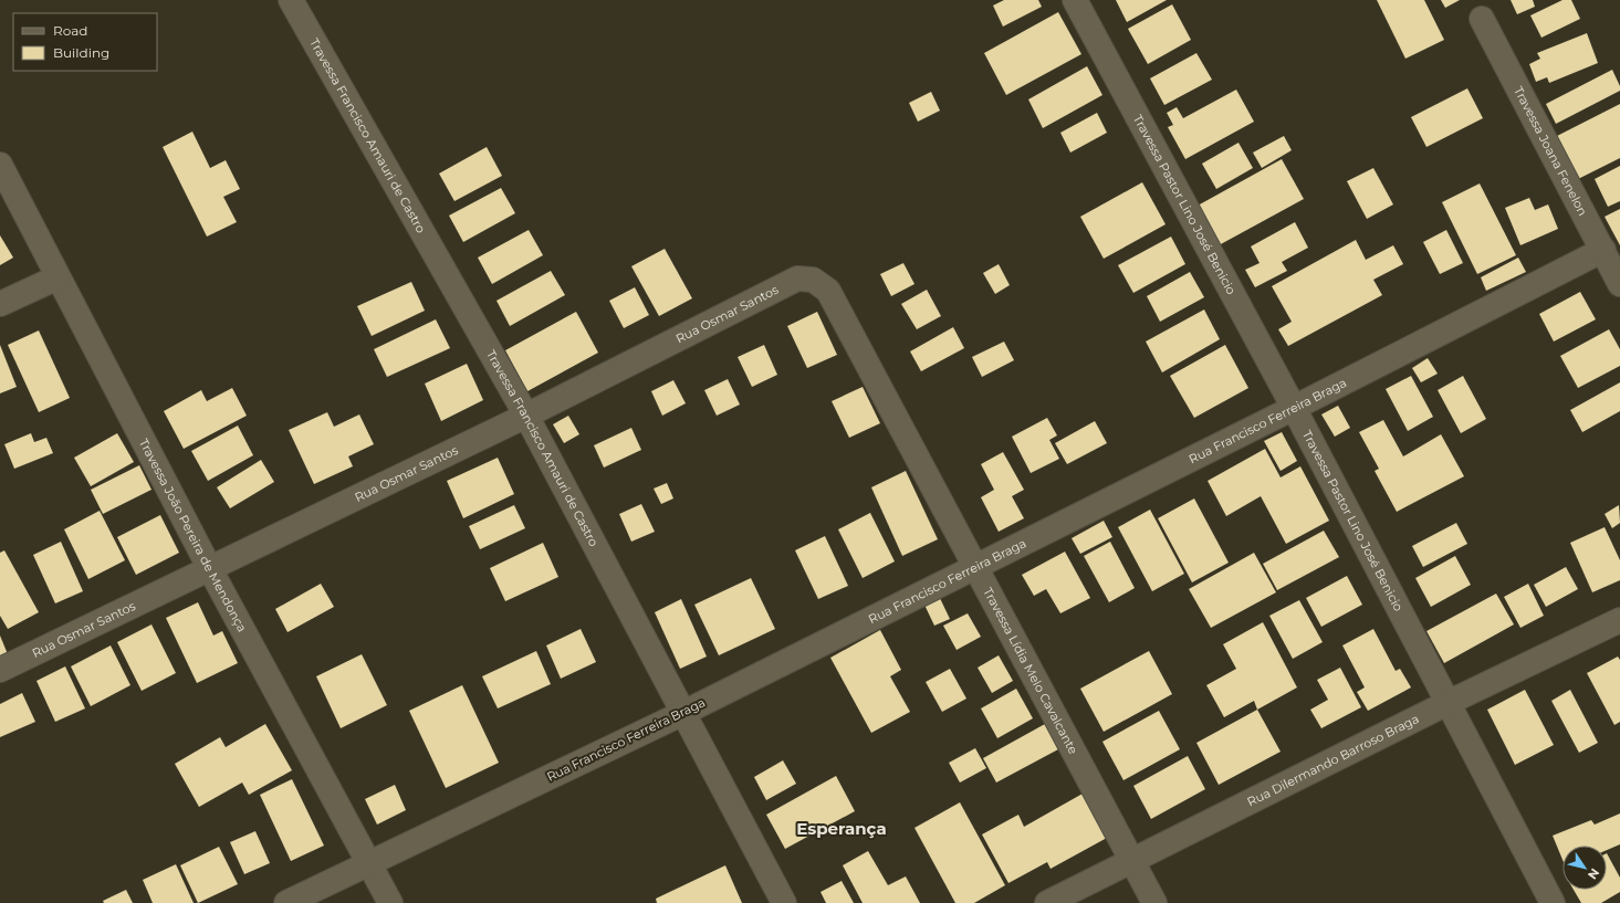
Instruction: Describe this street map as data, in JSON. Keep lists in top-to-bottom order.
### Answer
{
  "streets": {
    "street": [
      "Travessa Francisco Amauri de Castro",
      "Travessa Joana Fenelon",
      "Travessa Pastor Lino José Benicio",
      "Rua Osmar Santos",
      "Rua Francisco Ferreira Braga",
      "Travessa João Pereira de Mendonça",
      "Travessa Lídia Melo Cavalcante",
      "Rua Dilermando Barroso Braga"
    ]
  },
  "crossings": [
    ["Travessa Francisco Amauri de Castro", "Rua Osmar Santos"],
    ["Travessa Francisco Amauri de Castro", "Rua Francisco Ferreira Braga"],
    ["Travessa Joana Fenelon", "Rua Francisco Ferreira Braga"],
    ["Travessa Pastor Lino José Benicio", "Rua Francisco Ferreira Braga"],
    ["Travessa Pastor Lino José Benicio", "Rua Dilermando Barroso Braga"],
    ["Rua Osmar Santos", "Travessa João Pereira de Mendonça"],
    ["Rua Osmar Santos", "Travessa Lídia Melo Cavalcante"],
    ["Rua Francisco Ferreira Braga", "Travessa João Pereira de Mendonça"],
    ["Rua Francisco Ferreira Braga", "Travessa Lídia Melo Cavalcante"],
    ["Travessa Lídia Melo Cavalcante", "Rua Dilermando Barroso Braga"]
  ],
  "districts": ["Esperança"],
  "legend": ["Road", "Building"],
  "north": "bottom right"
}
